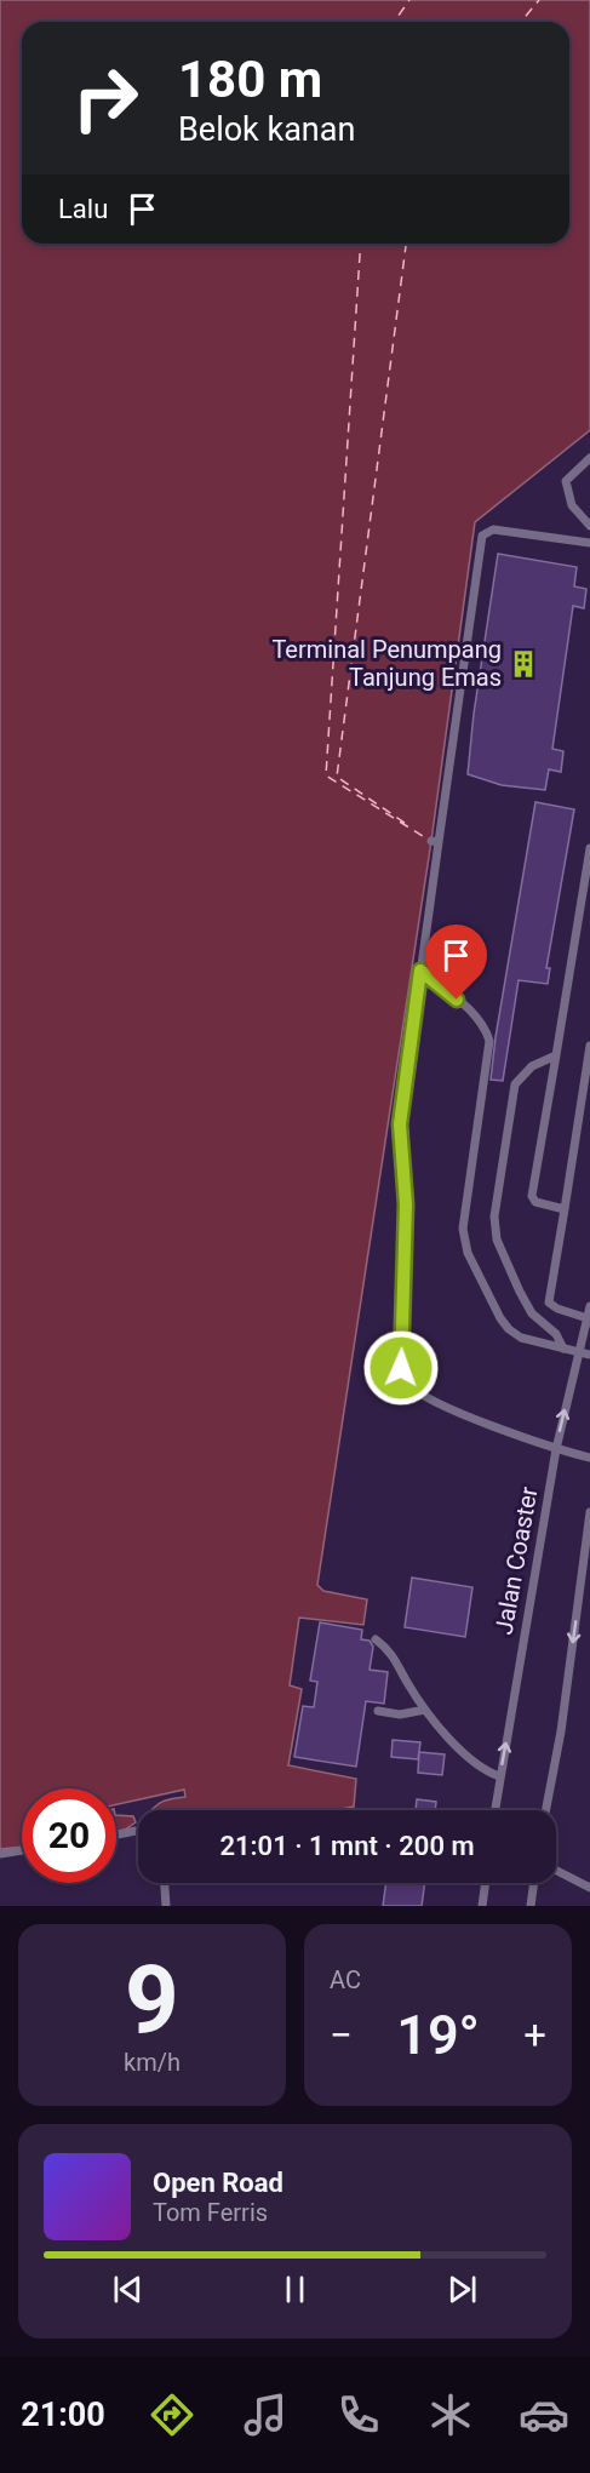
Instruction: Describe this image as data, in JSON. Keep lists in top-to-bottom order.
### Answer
{
  "streets": {
    "lane": ["Jalan Coaster"]
  },
  "places": {
    "building": ["Terminal Penumpang Tanjung Emas"]
  },
  "page": {
    "turn": ["180 m", "Belok kanan"],
    "then": "Lalu",
    "limit": "20",
    "trip": "21:01 · 1 mnt · 200 m",
    "tile": [
      ["9", "km/h"],
      "AC"
    ],
    "heat": ["−", "19°", "+"],
    "song": ["Open Road", "Tom Ferris"],
    "tabs": "21:00"
  }
}
